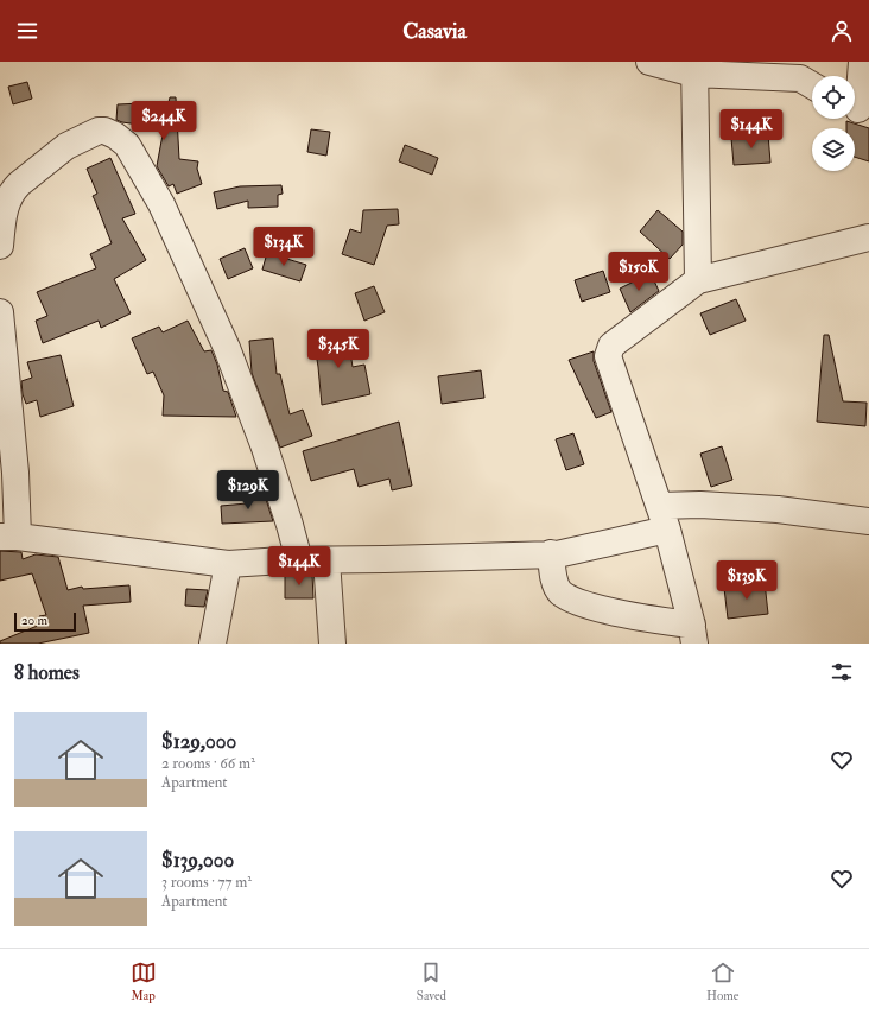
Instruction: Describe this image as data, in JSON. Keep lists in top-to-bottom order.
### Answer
{
  "scale_bar": "20 m",
  "page": {
    "header": "Casavia",
    "price": [
      "$244K",
      "$144K",
      "$134K",
      "$150K",
      "$345K",
      "$129K",
      "$144K",
      "$139K"
    ],
    "scale": "20 m",
    "heading": "8 homes",
    "list": [
      {
        "name": "$129,000",
        "note": "2 rooms · 66 m² · Apartment"
      },
      {
        "name": "$139,000",
        "note": "3 rooms · 77 m² · Apartment"
      }
    ],
    "tabs": ["Map", "Saved", "Home"]
  }
}
